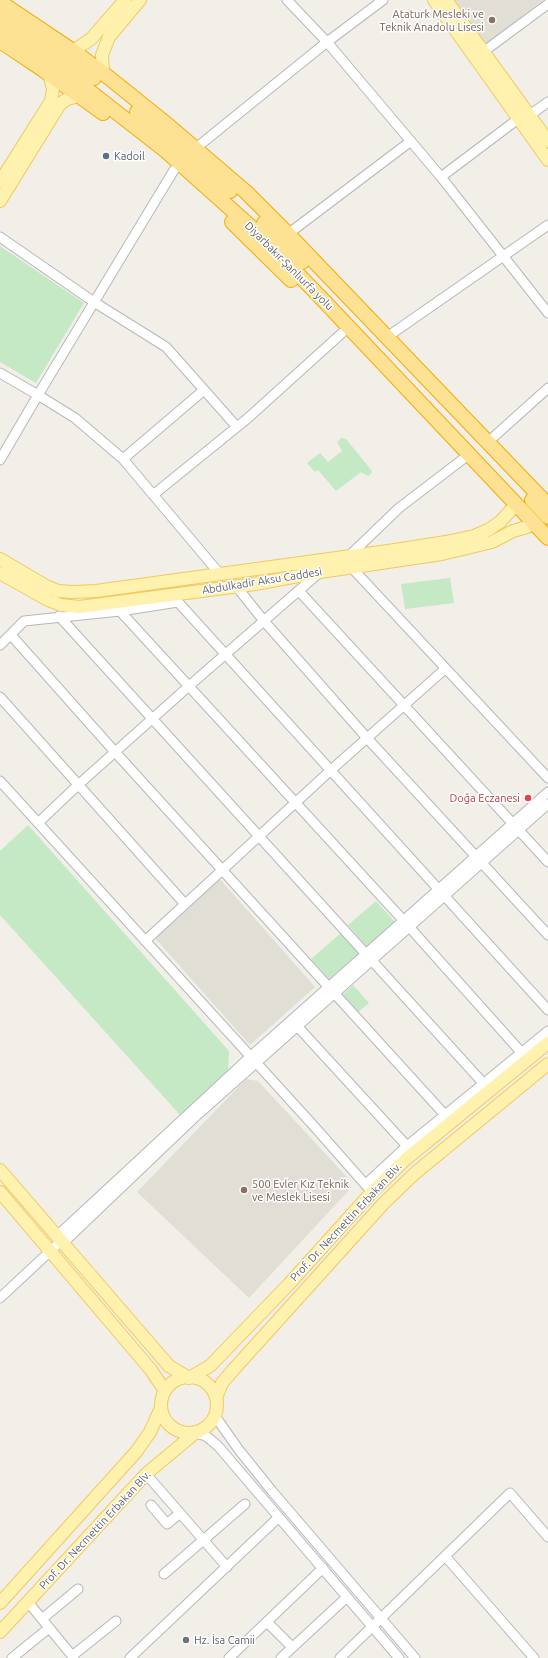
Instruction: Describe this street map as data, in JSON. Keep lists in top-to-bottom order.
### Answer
{
  "streets": {
    "highway": ["Diyarbakır-Şanlıurfa yolu"],
    "main road": ["Abdulkadir Aksu Caddesi", "Prof. Dr. Necmettin Erbakan Blv."]
  },
  "places": [
    "Ataturk Mesleki ve Teknik Anadolu Lisesi",
    "Kadoil",
    "Doğa Eczanesi",
    "500 Evler Kız Teknik ve Meslek Lisesi",
    "Hz. İsa Camii"
  ]
}
